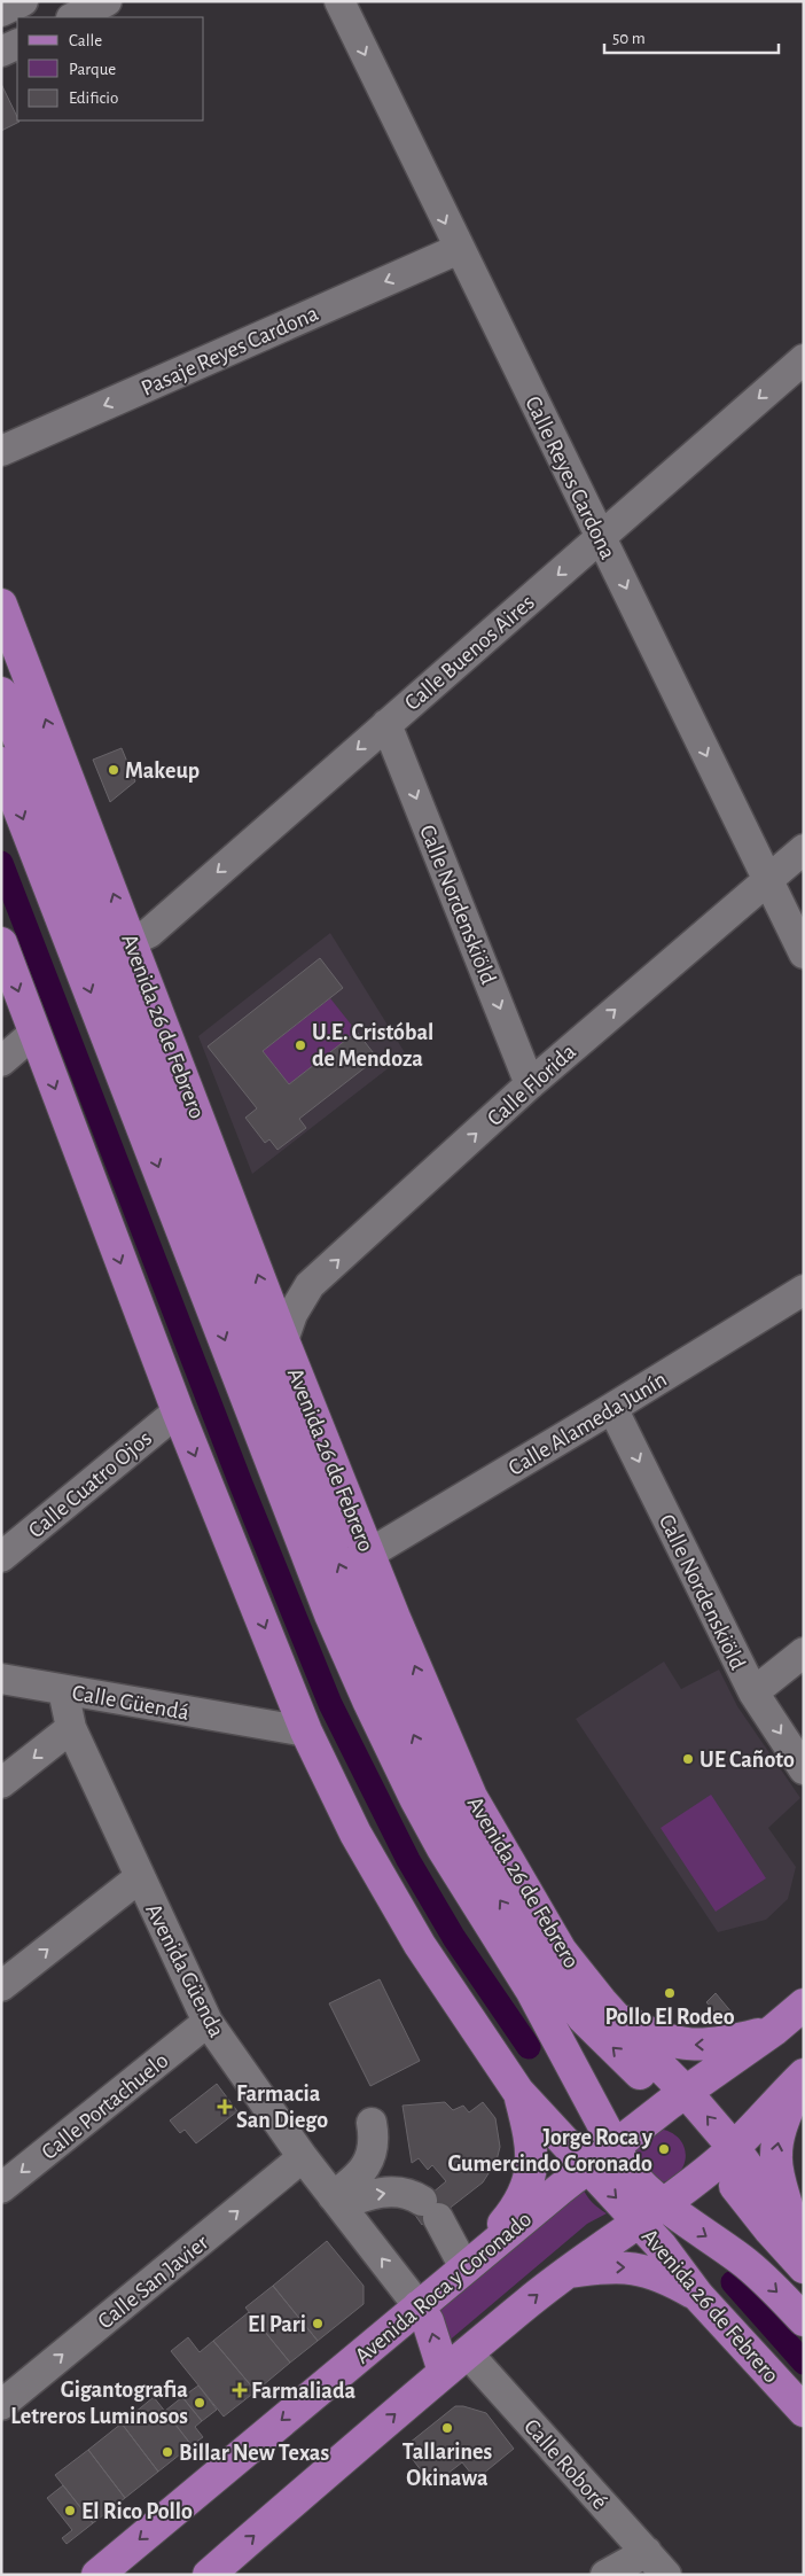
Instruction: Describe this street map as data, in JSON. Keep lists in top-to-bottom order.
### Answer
{
  "streets": {
    "main road": ["Avenida 26 de Febrero", "Avenida Roca y Coronado"],
    "street": [
      "Pasaje Reyes Cardona",
      "Calle Reyes Cardona",
      "Calle Buenos Aires",
      "Calle Nordenskiöld",
      "Calle Florida",
      "Calle Alameda Junín",
      "Calle Cuatro Ojos",
      "Calle Güendá",
      "Avenida Güenda",
      "Calle Portachuelo",
      "Calle San Javier",
      "Calle Roboré"
    ]
  },
  "crossings": [
    ["Pasaje Reyes Cardona", "Calle Reyes Cardona"],
    ["Calle Reyes Cardona", "Calle Buenos Aires"],
    ["Calle Reyes Cardona", "Calle Florida"],
    ["Calle Buenos Aires", "Calle Nordenskiöld"],
    ["Calle Buenos Aires", "Avenida 26 de Febrero"],
    ["Calle Nordenskiöld", "Calle Florida"],
    ["Calle Nordenskiöld", "Calle Alameda Junín"],
    ["Avenida 26 de Febrero", "Calle Florida"],
    ["Avenida 26 de Febrero", "Calle Alameda Junín"],
    ["Avenida 26 de Febrero", "Calle Cuatro Ojos"],
    ["Avenida 26 de Febrero", "Calle Güendá"],
    ["Avenida 26 de Febrero", "Avenida Roca y Coronado"],
    ["Calle Güendá", "Avenida Güenda"],
    ["Avenida Güenda", "Calle Portachuelo"],
    ["Avenida Güenda", "Calle San Javier"],
    ["Avenida Güenda", "Avenida Roca y Coronado"]
  ],
  "one_way": [
    "Pasaje Reyes Cardona",
    "Calle Reyes Cardona",
    "Calle Buenos Aires",
    "Calle Nordenskiöld",
    "Calle Florida",
    "Calle San Javier"
  ],
  "places": {
    "other": [
      "Makeup",
      "U.E. Cristóbal de Mendoza",
      "UE Cañoto",
      "Pollo El Rodeo",
      "Jorge Roca y Gumercindo Coronado",
      "El Pari",
      "Gigantografia Letreros Luminosos",
      "Tallarines Okinawa",
      "Billar New Texas",
      "El Rico Pollo"
    ],
    "health": ["Farmacia San Diego", "Farmaliada"]
  },
  "legend": ["Calle", "Parque", "Edificio"],
  "scale_bar": "50 m"
}
